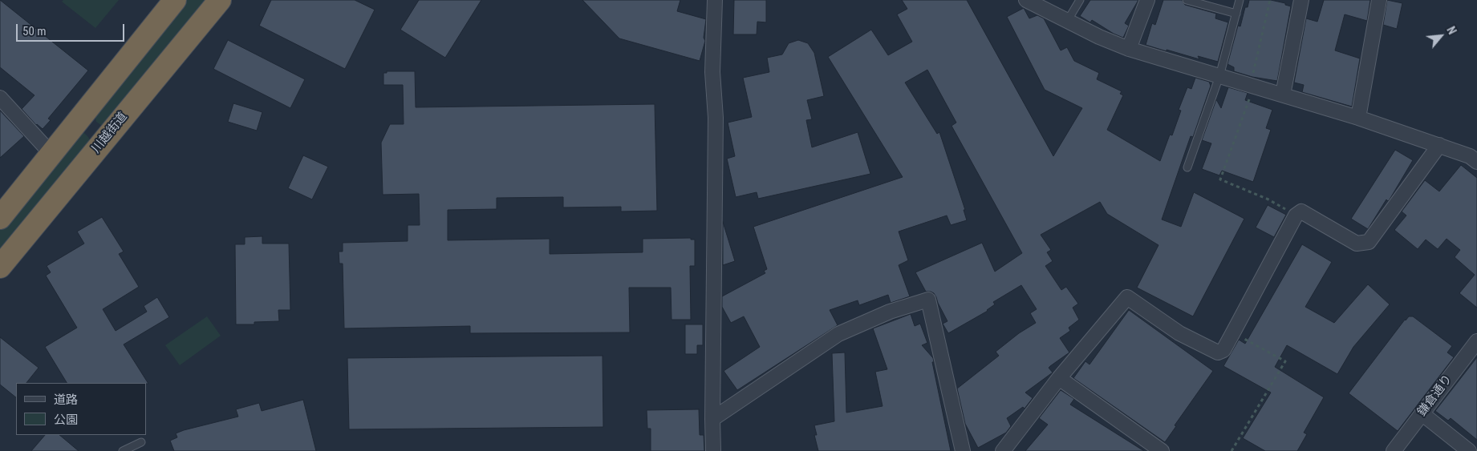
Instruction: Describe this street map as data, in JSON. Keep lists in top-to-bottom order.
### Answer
{
  "streets": {
    "highway": ["川越街道"],
    "street": ["鎌倉通り"]
  },
  "legend": ["道路", "公園"],
  "scale_bar": "50 m",
  "north": "top right"
}
